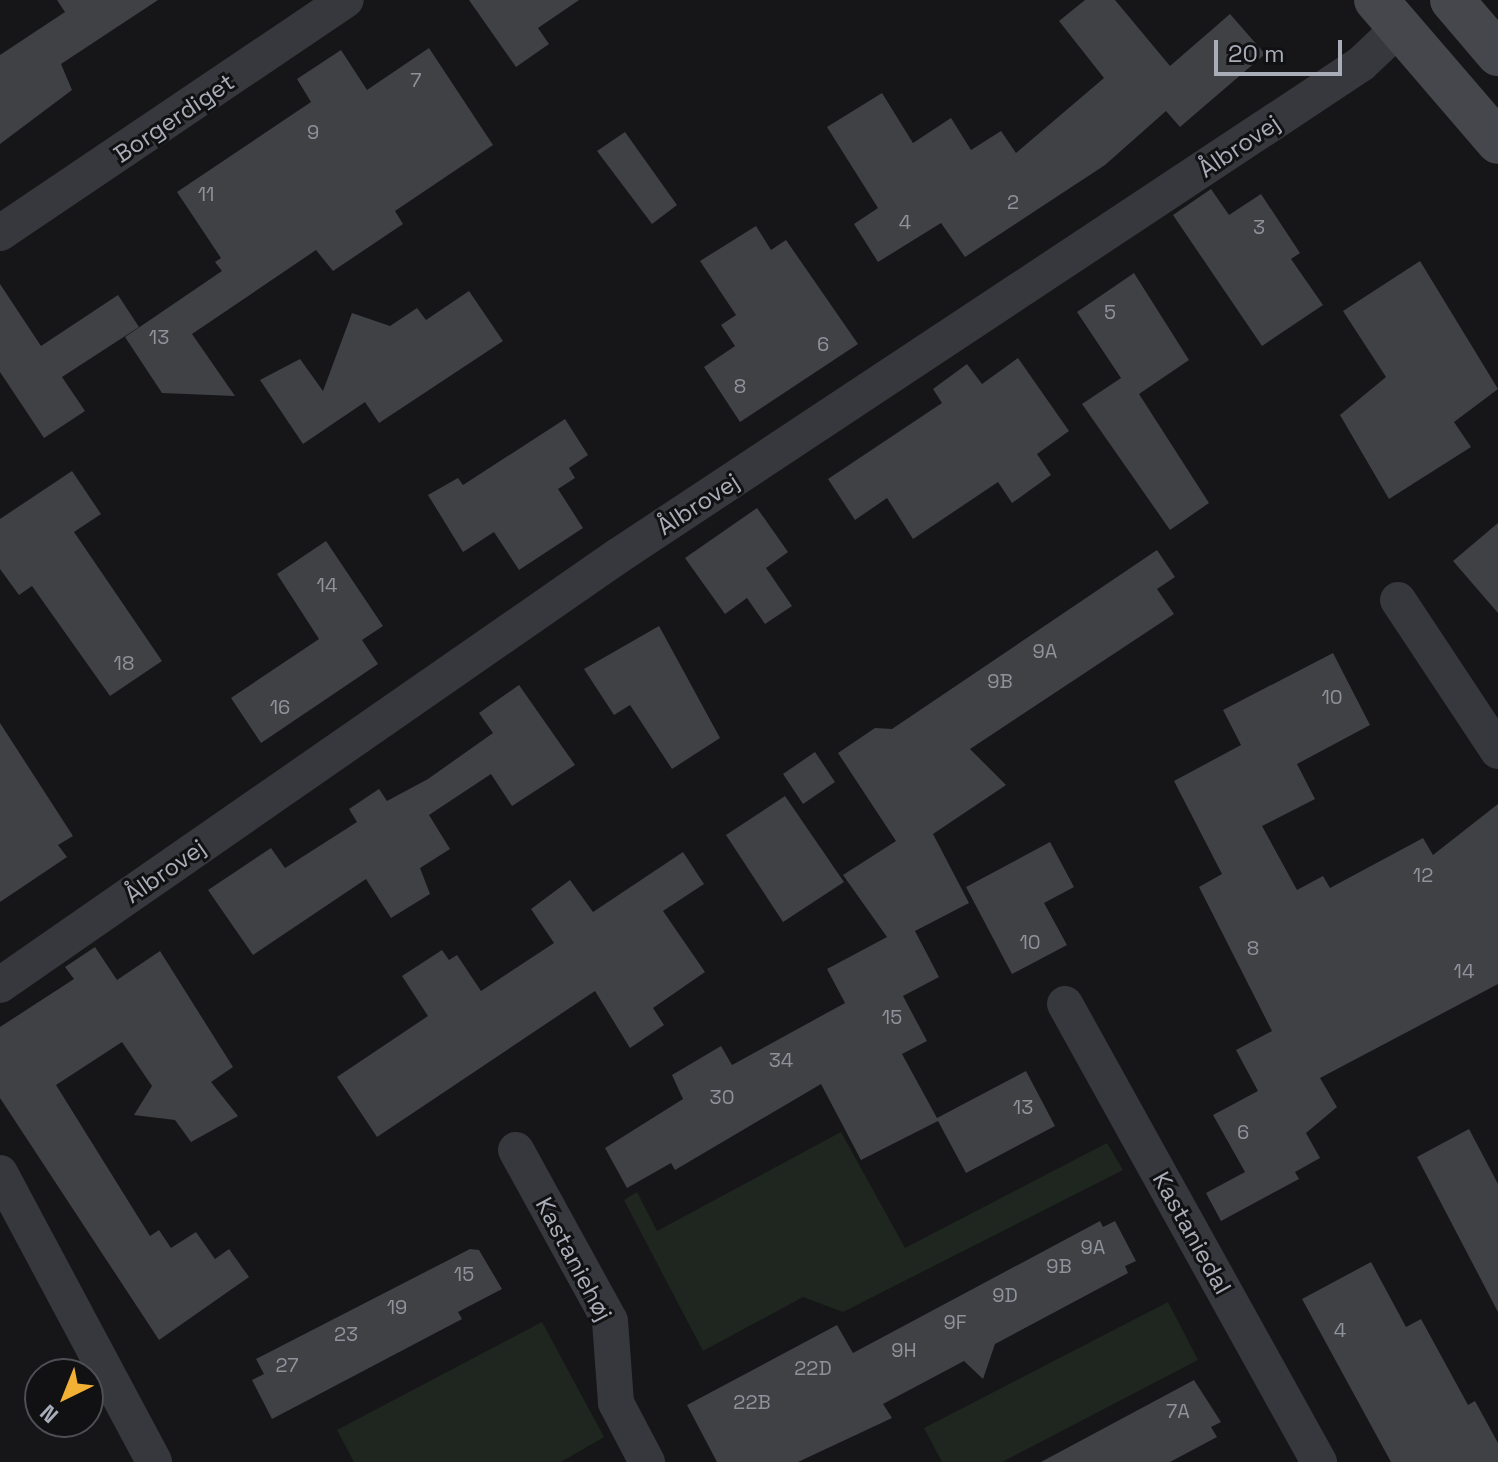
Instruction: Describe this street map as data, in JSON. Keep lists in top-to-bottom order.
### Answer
{
  "streets": {
    "street": [
      "Borgerdiget",
      "Ålbrovej",
      "Kastaniedal",
      "Kastaniehøj"
    ]
  },
  "house_numbers": [
    "7",
    "9",
    "11",
    "2",
    "4",
    "3",
    "5",
    "13",
    "6",
    "8",
    "14",
    "9A",
    "18",
    "9B",
    "10",
    "16",
    "12",
    "10",
    "8",
    "14",
    "15",
    "34",
    "30",
    "13",
    "6",
    "9A",
    "9B",
    "15",
    "9D",
    "19",
    "9F",
    "4",
    "23",
    "9H",
    "27",
    "22D",
    "22B",
    "7A"
  ],
  "scale_bar": "20 m",
  "north": "bottom left"
}
